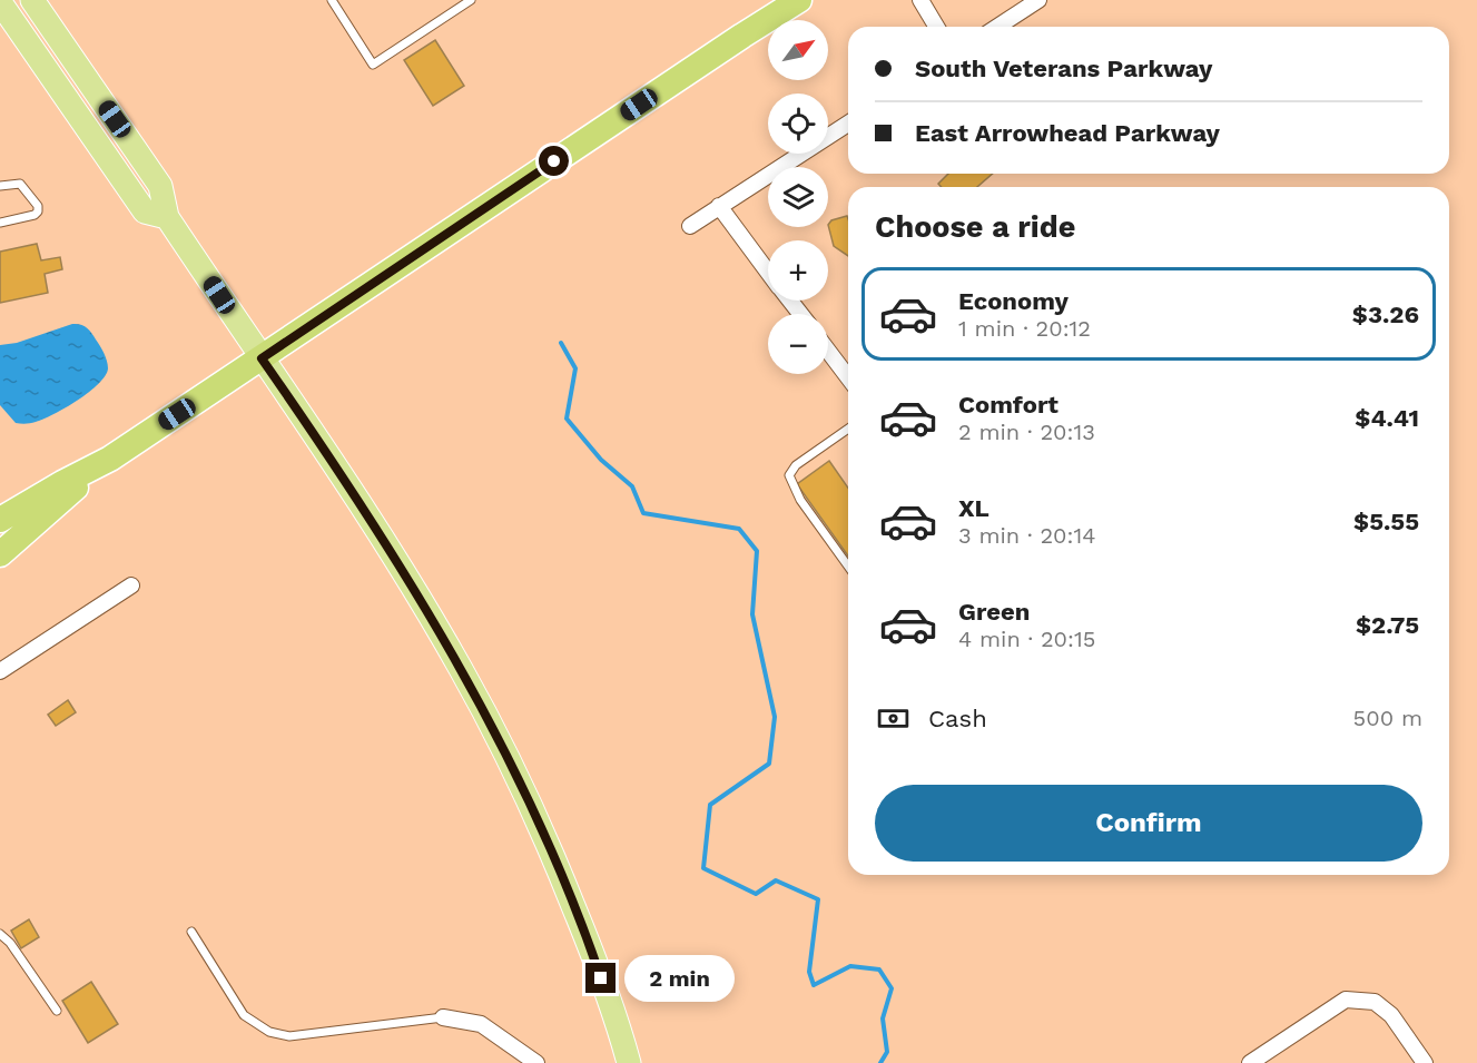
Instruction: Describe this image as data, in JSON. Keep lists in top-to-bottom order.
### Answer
{
  "north": "top right",
  "page": {
    "map_buttons": ["+", "−"],
    "banner": ["South Veterans Parkway", "East Arrowhead Parkway"],
    "heading": "Choose a ride",
    "list": [
      {
        "name": "Economy",
        "note": "1 min · 20:12",
        "value": "$3.26"
      },
      {
        "name": "Comfort",
        "note": "2 min · 20:13",
        "value": "$4.41"
      },
      {
        "name": "XL",
        "note": "3 min · 20:14",
        "value": "$5.55"
      },
      {
        "name": "Green",
        "note": "4 min · 20:15",
        "value": "$2.75"
      }
    ],
    "pay": ["Cash", "500 m"],
    "buttons": "Confirm",
    "bubble": "2 min"
  }
}
